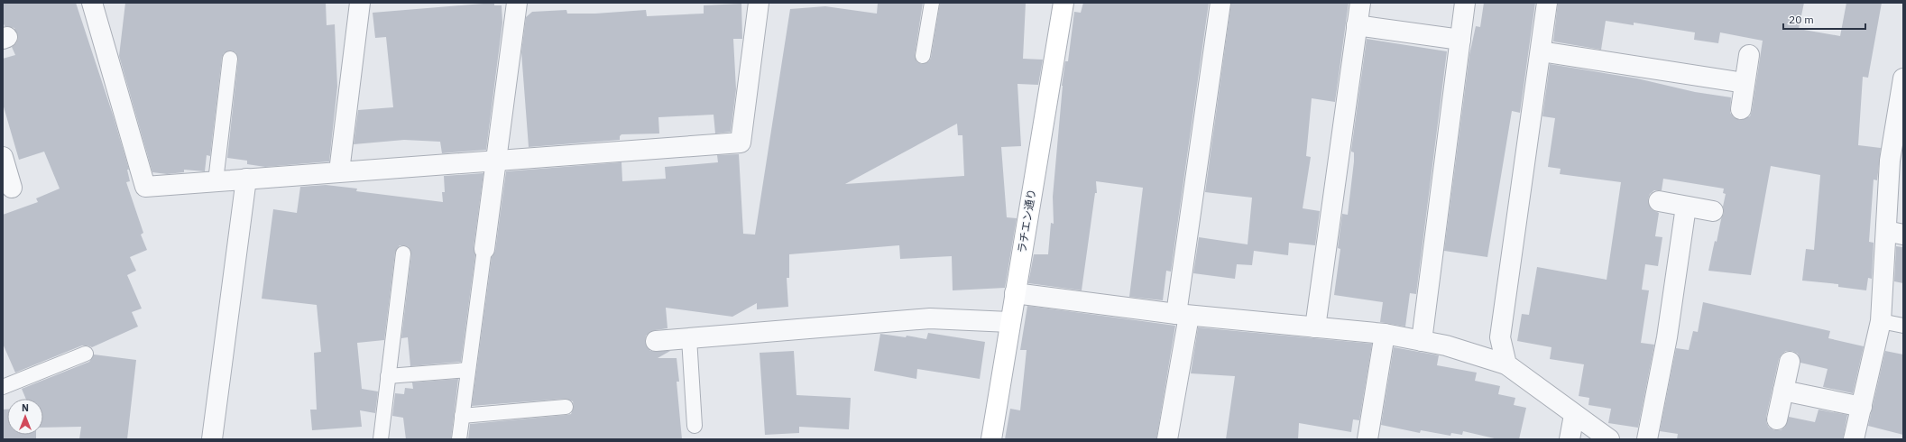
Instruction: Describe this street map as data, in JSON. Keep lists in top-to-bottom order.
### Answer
{
  "streets": {
    "street": ["ラチエン通り"]
  },
  "scale_bar": "20 m",
  "north": "top"
}
